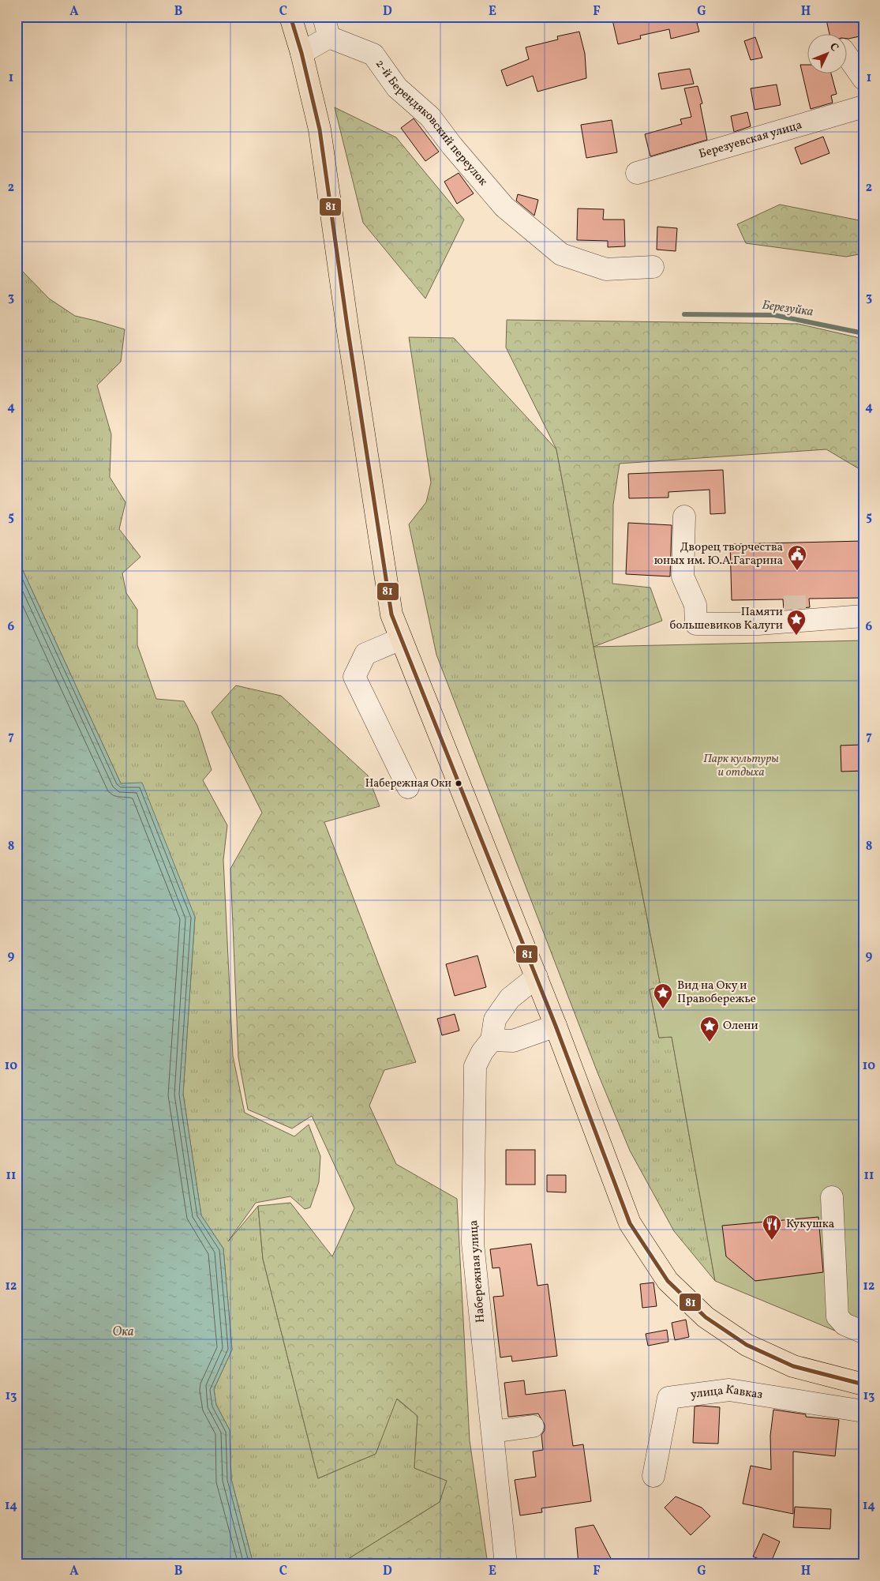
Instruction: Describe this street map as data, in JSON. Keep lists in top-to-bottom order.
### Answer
{
  "streets": {
    "street": [
      "2-й Берендяковский переулок",
      "Березуевская улица",
      "Набережная улица",
      "улица Кавказ"
    ]
  },
  "water": ["Березуйка", "Ока"],
  "parks": ["Парк культуры и отдыха"],
  "places": {
    "public building": ["Дворец творчества юных им. Ю.А.Гагарина"],
    "place": ["Памяти большевиков Калуги", "Вид на Оку и Правобережье", "Олени"],
    "other": ["Набережная Оки"],
    "restaurant": ["Кукушка"]
  },
  "lines": ["transit line 81"],
  "north": "top right",
  "grid": {
    "columns": [
      "A",
      "B",
      "C",
      "D",
      "E",
      "F",
      "G",
      "H"
    ],
    "rows": [
      "1",
      "2",
      "3",
      "4",
      "5",
      "6",
      "7",
      "8",
      "9",
      "10",
      "11",
      "12",
      "13",
      "14"
    ]
  }
}
